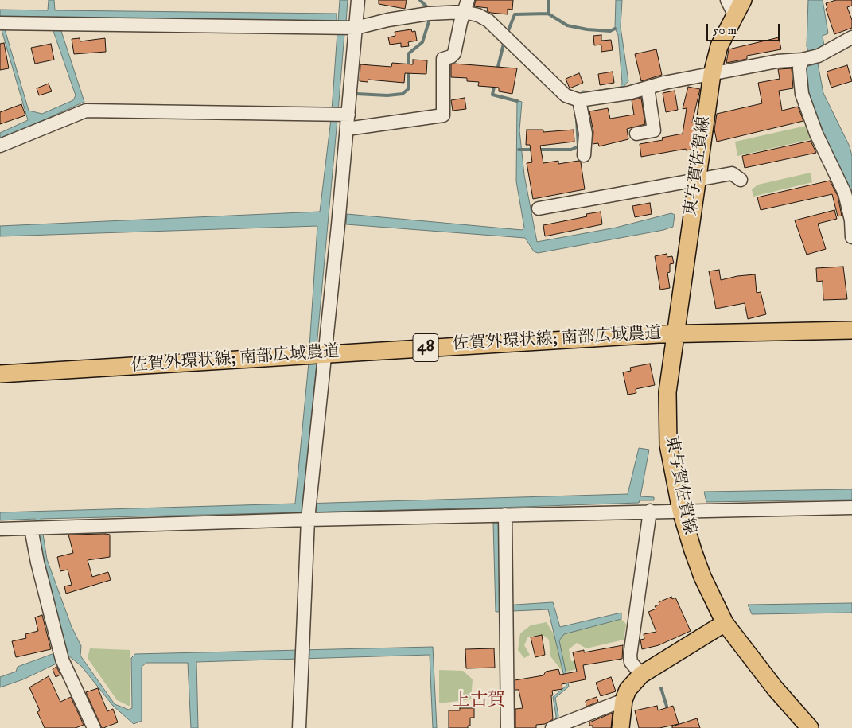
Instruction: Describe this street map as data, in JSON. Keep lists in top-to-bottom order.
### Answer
{
  "streets": {
    "main road": ["東与賀佐賀線", "佐賀外環状線; 南部広域農道", "48"]
  },
  "crossings": [
    ["東与賀佐賀線", "佐賀外環状線; 南部広域農道"]
  ],
  "districts": ["上古賀"],
  "scale_bar": "50 m"
}
